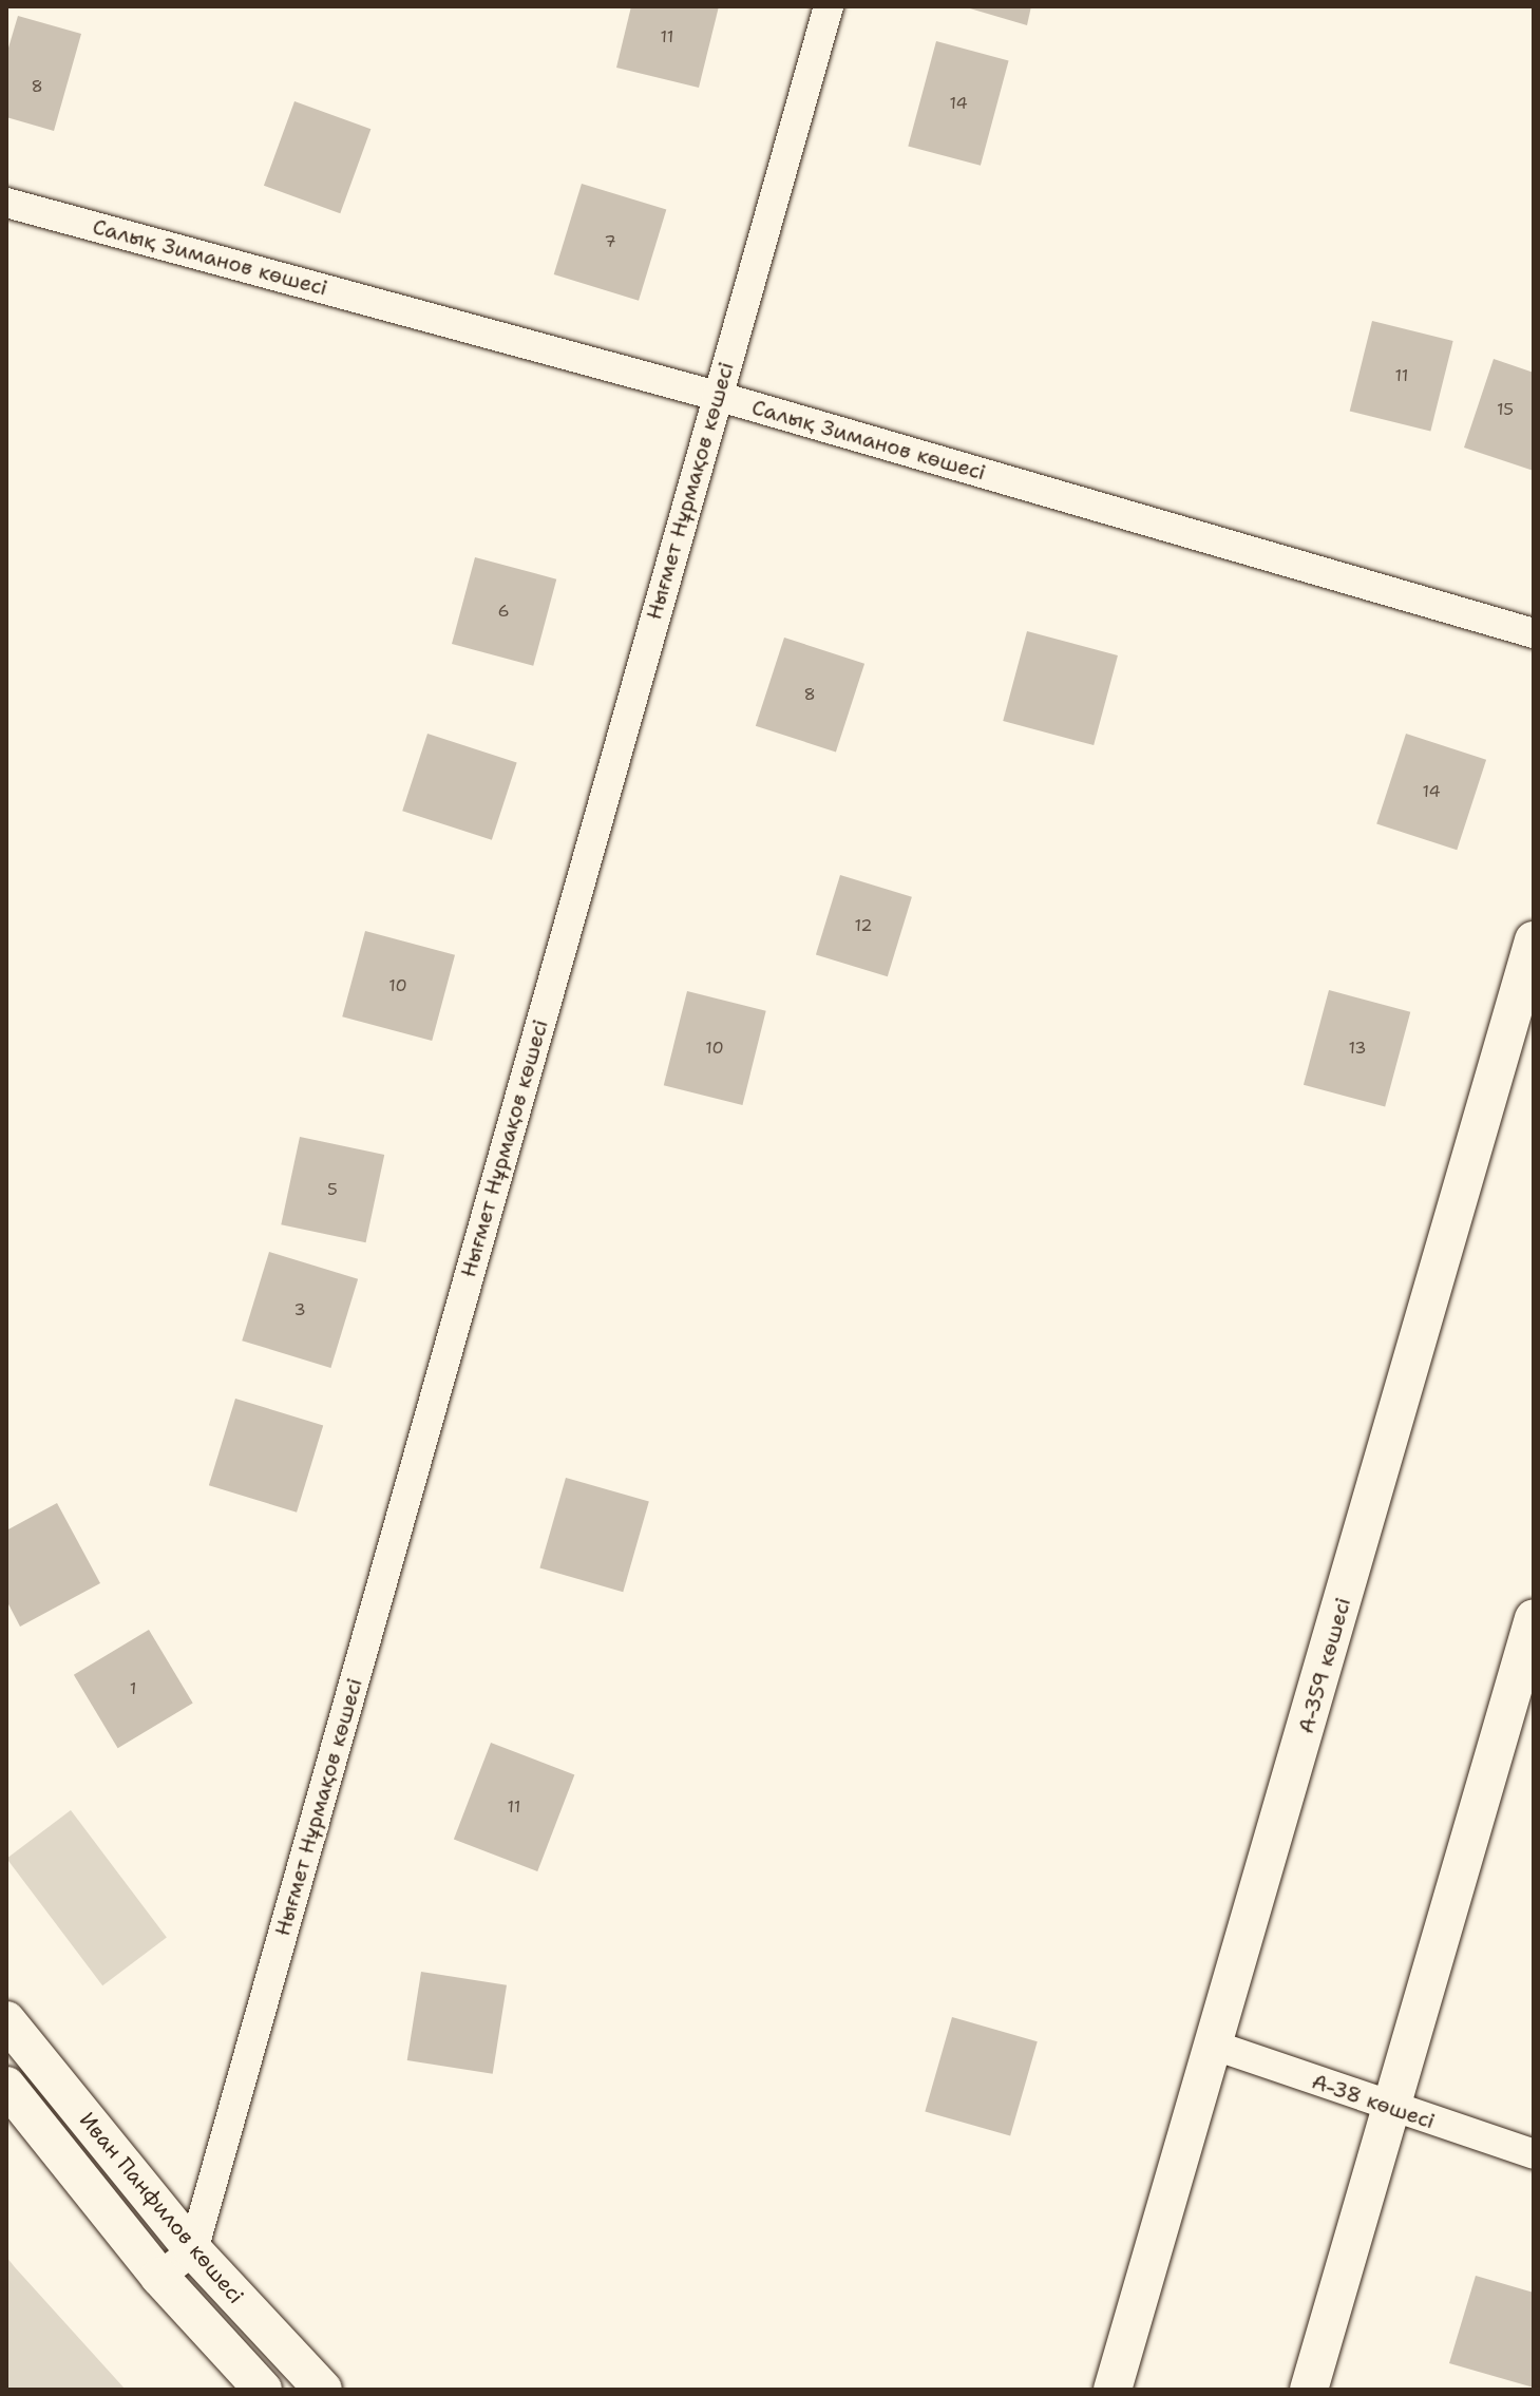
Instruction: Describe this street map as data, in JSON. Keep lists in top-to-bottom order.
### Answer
{
  "streets": {
    "street": [
      "Салық Зиманов көшесі",
      "Нығмет Нұрмақов көшесі",
      "А-359 көшесі",
      "А-38 көшесі",
      "Иван Панфилов көшесі"
    ]
  },
  "crossings": [
    ["Салық Зиманов көшесі", "Нығмет Нұрмақов көшесі"],
    ["Нығмет Нұрмақов көшесі", "Иван Панфилов көшесі"],
    ["А-359 көшесі", "А-38 көшесі"]
  ],
  "house_numbers": [
    "11",
    "8",
    "14",
    "7",
    "11",
    "15",
    "6",
    "8",
    "14",
    "12",
    "10",
    "10",
    "13",
    "5",
    "3",
    "1",
    "11"
  ]
}
